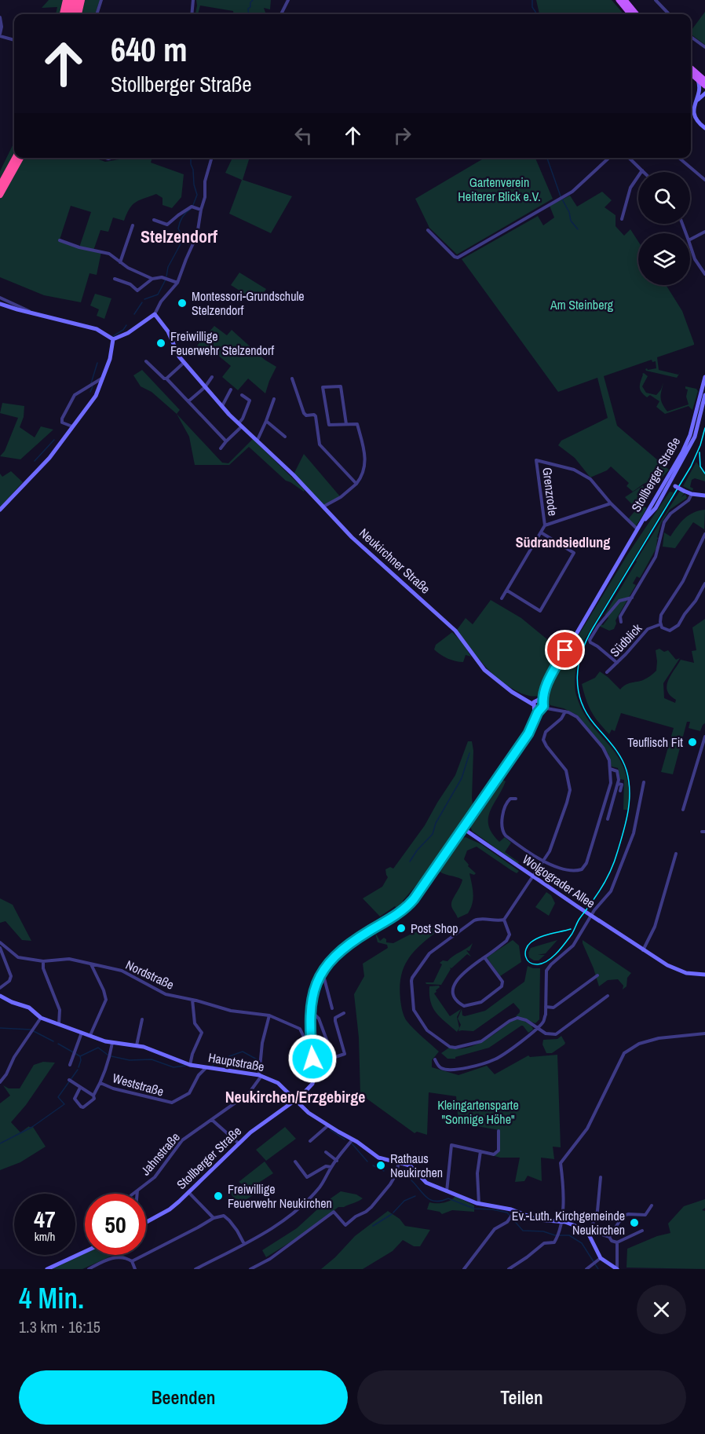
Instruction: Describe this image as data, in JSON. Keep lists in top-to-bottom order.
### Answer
{
  "streets": {
    "main road": [
      "Stollberger Straße",
      "Neukirchner Straße",
      "Wolgograder Allee",
      "Hauptstraße"
    ],
    "street": [
      "Grenzrode",
      "Südblick",
      "Nordstraße",
      "Weststraße",
      "Jahnstraße"
    ]
  },
  "crossings": [
    ["Stollberger Straße", "Neukirchner Straße"],
    ["Stollberger Straße", "Wolgograder Allee"],
    ["Stollberger Straße", "Nordstraße"],
    ["Stollberger Straße", "Hauptstraße"],
    ["Hauptstraße", "Weststraße"],
    ["Hauptstraße", "Jahnstraße"]
  ],
  "districts": ["Stelzendorf", "Südrandsiedlung", "Neukirchen/Erzgebirge"],
  "parks": ["Gartenverein Heiterer Blick e.V.", "Am Steinberg", "Kleingartensparte \"Sonnige Höhe\""],
  "places": [
    "Montessori-Grundschule Stelzendorf",
    "Freiwillige Feuerwehr Stelzendorf",
    "Teuflisch Fit",
    "Post Shop",
    "Rathaus Neukirchen",
    "Freiwillige Feuerwehr Neukirchen",
    "Ev.-Luth. Kirchgemeinde Neukirchen"
  ],
  "page": {
    "turn": ["640 m", "Stollberger Straße"],
    "speed": "47 km/h",
    "limit": "50",
    "heading": ["4 Min.", "1.3 km · 16:15"],
    "buttons": ["Beenden", "Teilen"]
  }
}
